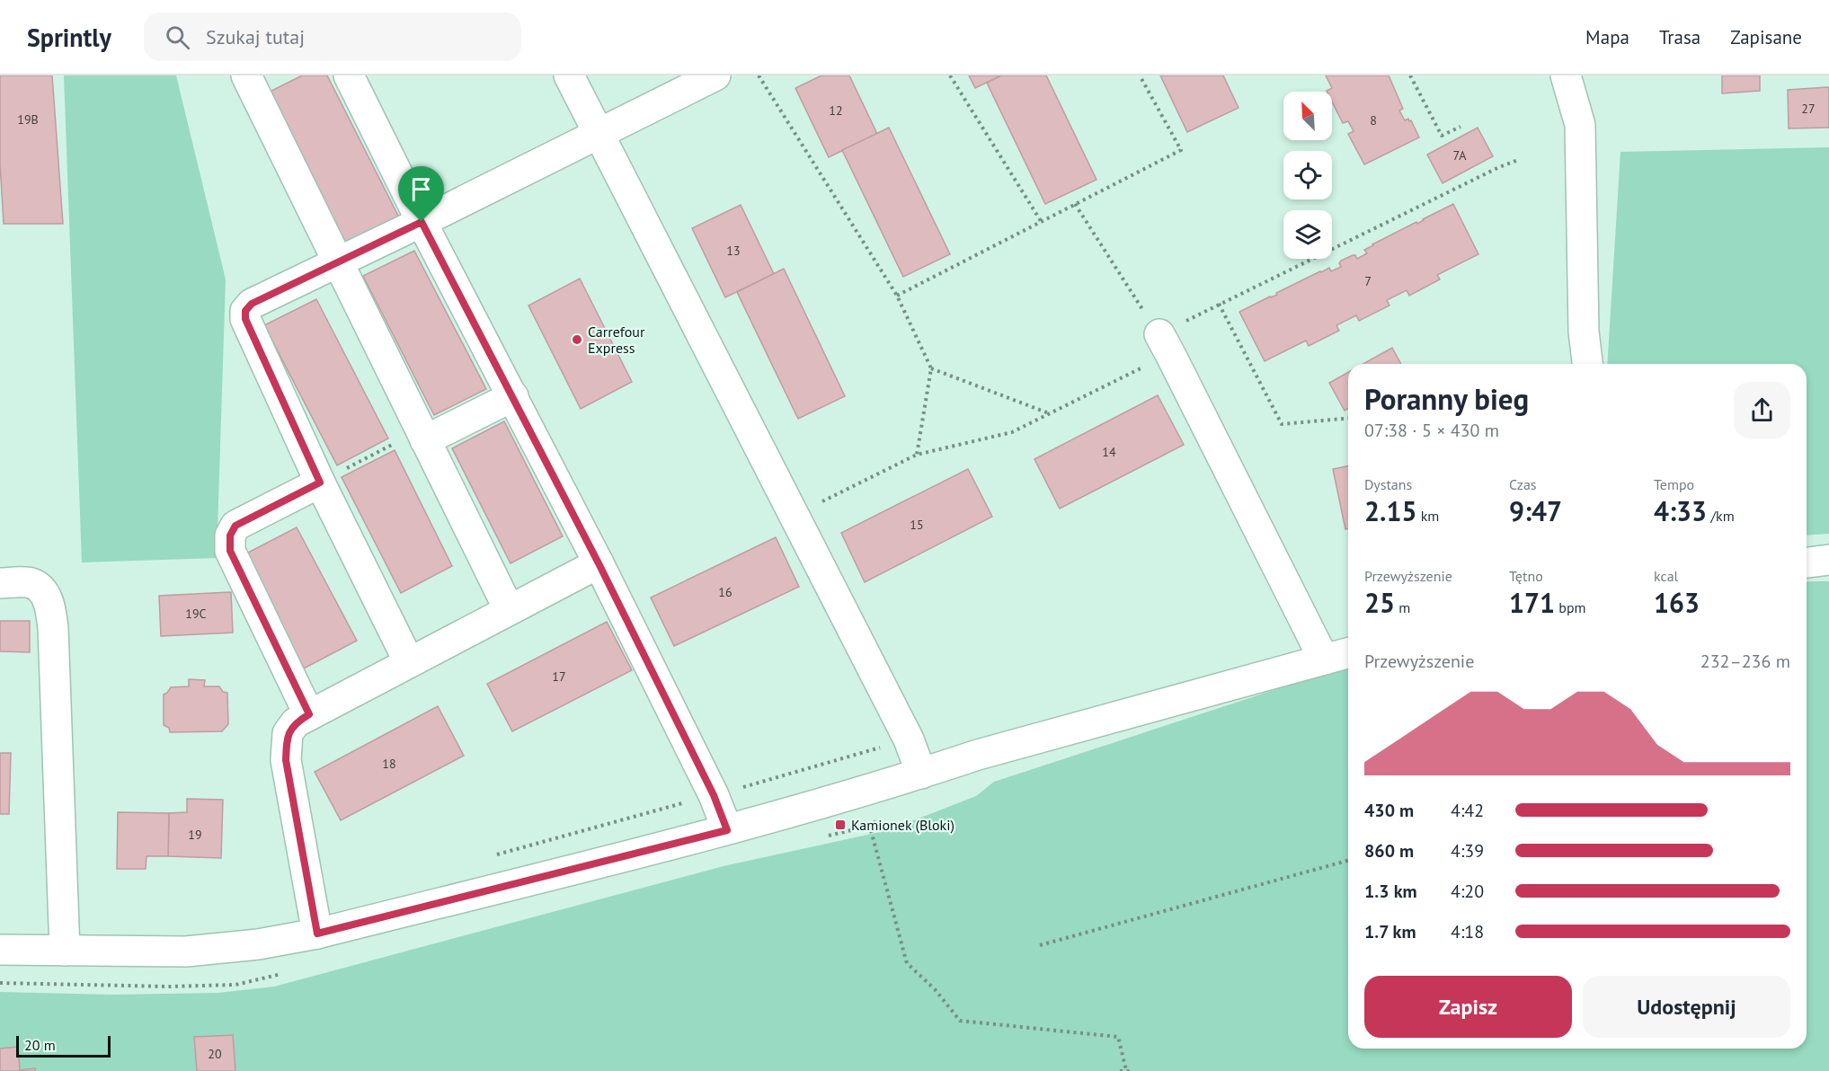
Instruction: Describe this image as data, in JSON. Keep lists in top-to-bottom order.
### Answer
{
  "places": {
    "other": ["Carrefour Express"],
    "transit": ["Kamionek (Bloki)"]
  },
  "house_numbers": [
    "27",
    "12",
    "19B",
    "8",
    "7A",
    "13",
    "7",
    "14",
    "15",
    "16",
    "19C",
    "17",
    "18",
    "19",
    "20"
  ],
  "scale_bar": "20 m",
  "north": "top left",
  "page": {
    "header": "Sprintly",
    "search": "Szukaj tutaj",
    "nav": ["Mapa", "Trasa", "Zapisane"],
    "heading": ["Poranny bieg", "07:38 · 5 × 430 m"],
    "stats": [
      ["Dystans", "2.15 km"],
      ["Czas", "9:47"],
      ["Tempo", "4:33 /km"],
      ["Przewyższenie", "25 m"],
      ["Tętno", "171 bpm"],
      ["kcal", "163"]
    ],
    "chart": ["Przewyższenie", "232–236 m"],
    "list": [
      {
        "name": "430 m",
        "note": "4:42"
      },
      {
        "name": "860 m",
        "note": "4:39"
      },
      {
        "name": "1.3 km",
        "note": "4:20"
      },
      {
        "name": "1.7 km",
        "note": "4:18"
      }
    ],
    "buttons": ["Zapisz", "Udostępnij"],
    "scale": "20 m"
  }
}
